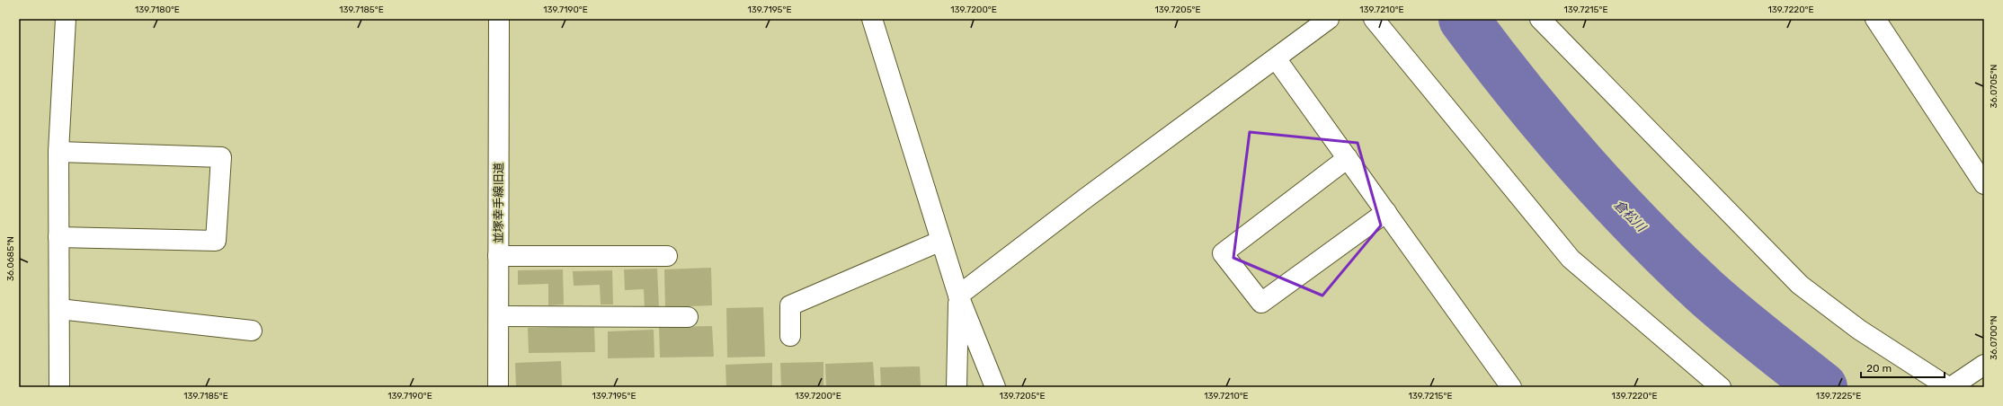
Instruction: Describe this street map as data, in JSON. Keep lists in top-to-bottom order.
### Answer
{
  "streets": {
    "street": ["並塚幸手線旧道"]
  },
  "water": ["倉松川"],
  "scale_bar": "20 m",
  "coordinates": [
    "139.7180°E",
    "139.7185°E",
    "139.7190°E",
    "139.7195°E",
    "139.7200°E",
    "139.7205°E",
    "139.7210°E",
    "139.7215°E",
    "139.7220°E",
    "36.0705°N",
    "36.0685°N",
    "36.0700°N",
    "139.7225°E"
  ]
}
